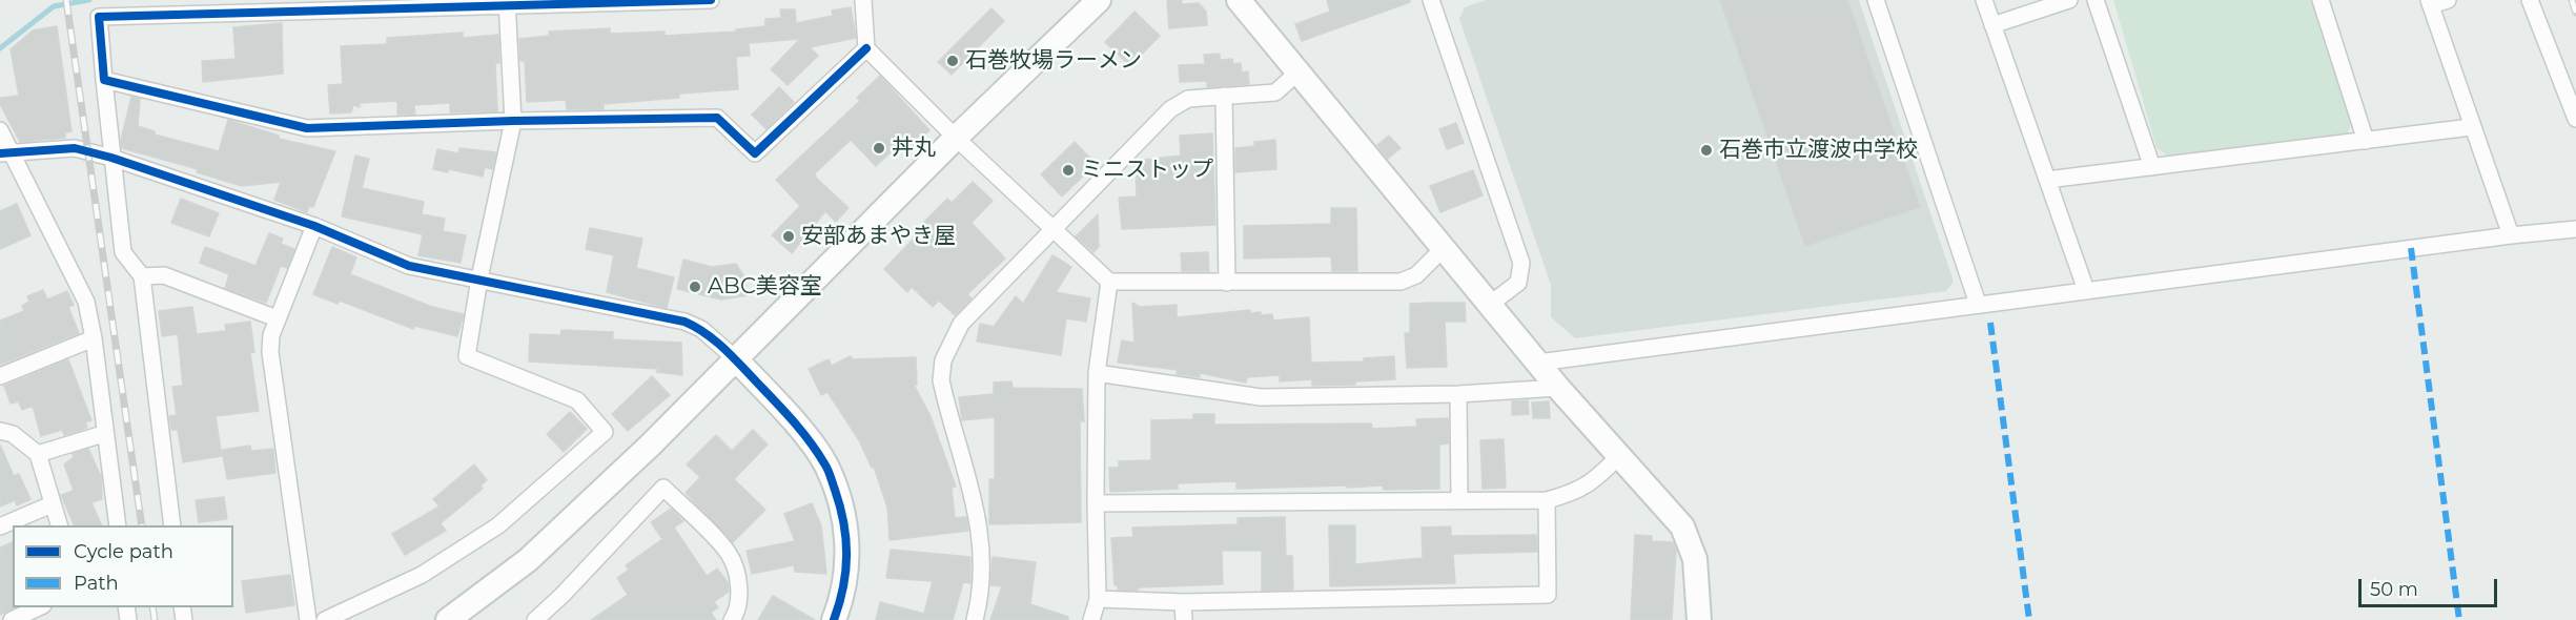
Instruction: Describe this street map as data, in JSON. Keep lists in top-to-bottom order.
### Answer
{
  "places": [
    "石巻牧場ラーメン",
    "丼丸",
    "石巻市立渡波中学校",
    "ミニストップ",
    "安部あまやき屋",
    "ABC美容室"
  ],
  "legend": ["Cycle path", "Path"],
  "scale_bar": "50 m"
}
